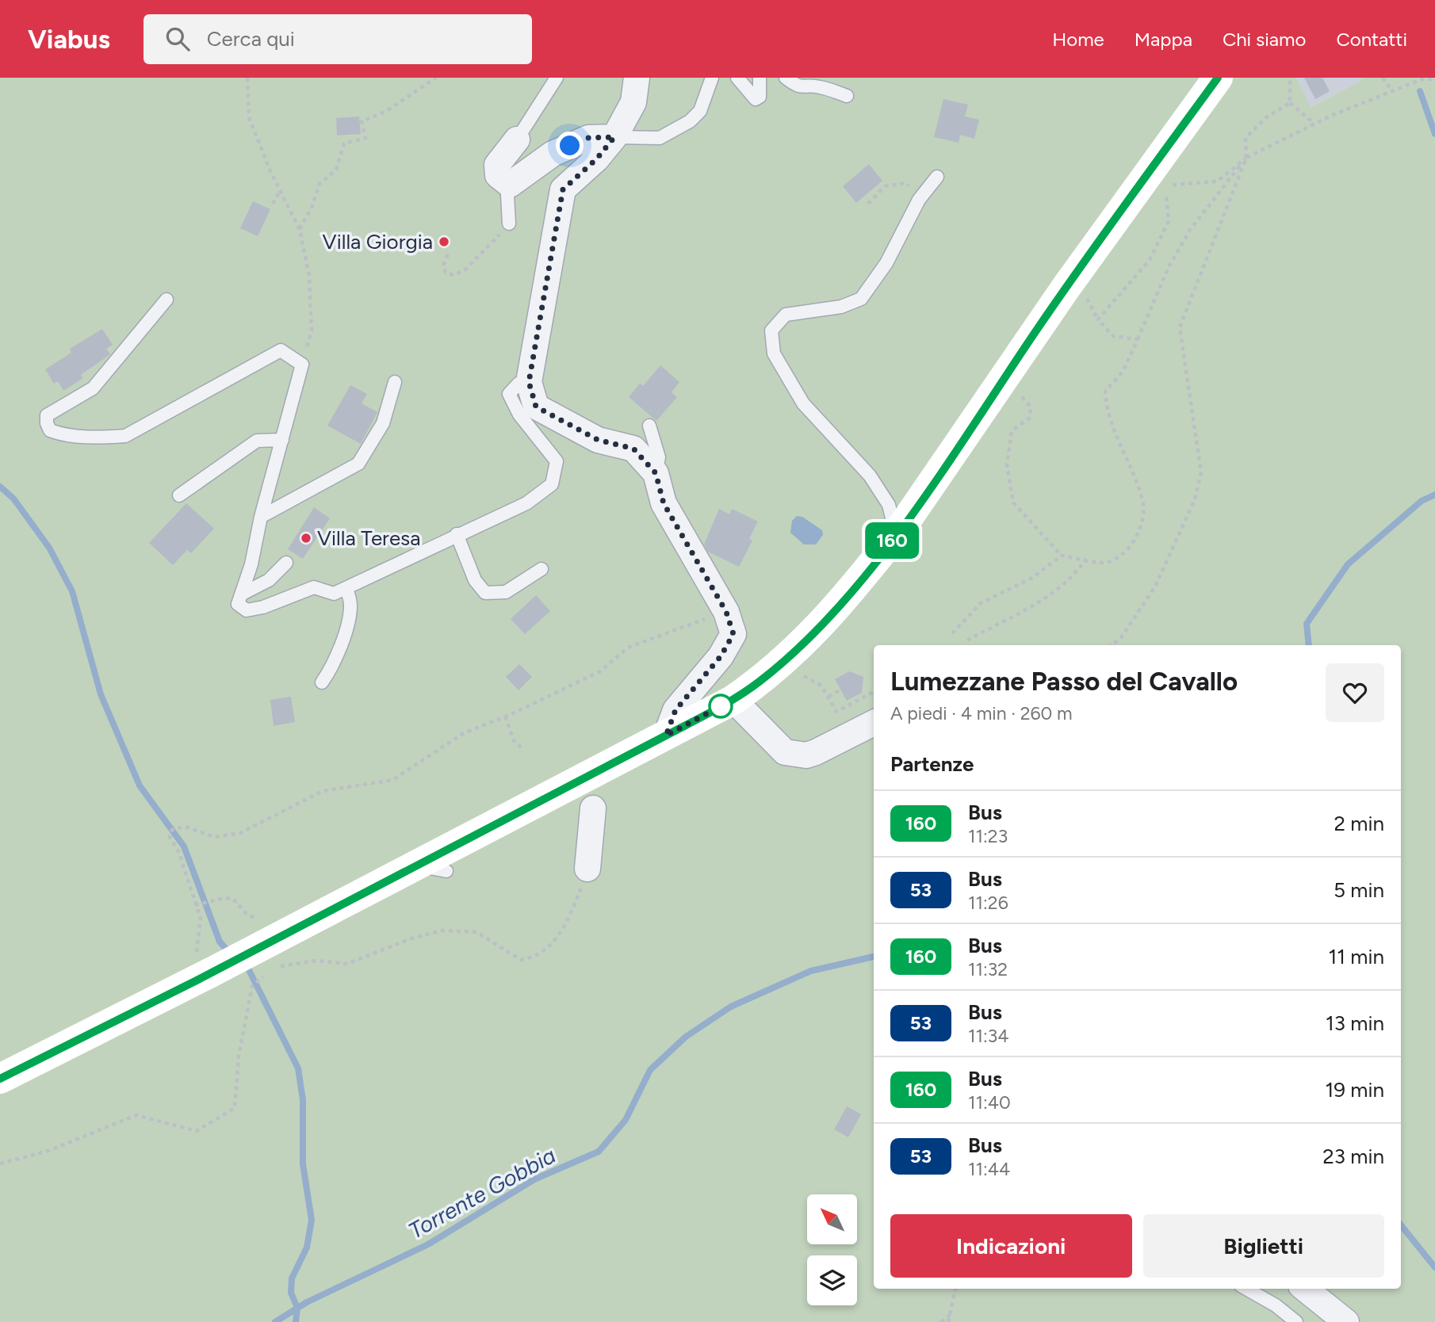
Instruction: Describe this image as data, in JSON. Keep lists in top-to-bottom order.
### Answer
{
  "water": ["Torrente Gobbia"],
  "places": ["Villa Giorgia", "Villa Teresa"],
  "lines": ["bus line 160"],
  "north": "top left",
  "page": {
    "header": "Viabus",
    "search": "Cerca qui",
    "nav": [
      "Home",
      "Mappa",
      "Chi siamo",
      "Contatti"
    ],
    "on_map": "160",
    "heading": [
      ["Lumezzane Passo del Cavallo", "A piedi · 4 min · 260 m"],
      "Partenze"
    ],
    "list": [
      {
        "mark": "160",
        "name": "Bus",
        "note": "11:23",
        "value": "2 min"
      },
      {
        "mark": "53",
        "name": "Bus",
        "note": "11:26",
        "value": "5 min"
      },
      {
        "mark": "160",
        "name": "Bus",
        "note": "11:32",
        "value": "11 min"
      },
      {
        "mark": "53",
        "name": "Bus",
        "note": "11:34",
        "value": "13 min"
      },
      {
        "mark": "160",
        "name": "Bus",
        "note": "11:40",
        "value": "19 min"
      },
      {
        "mark": "53",
        "name": "Bus",
        "note": "11:44",
        "value": "23 min"
      }
    ],
    "buttons": ["Indicazioni", "Biglietti"]
  }
}
